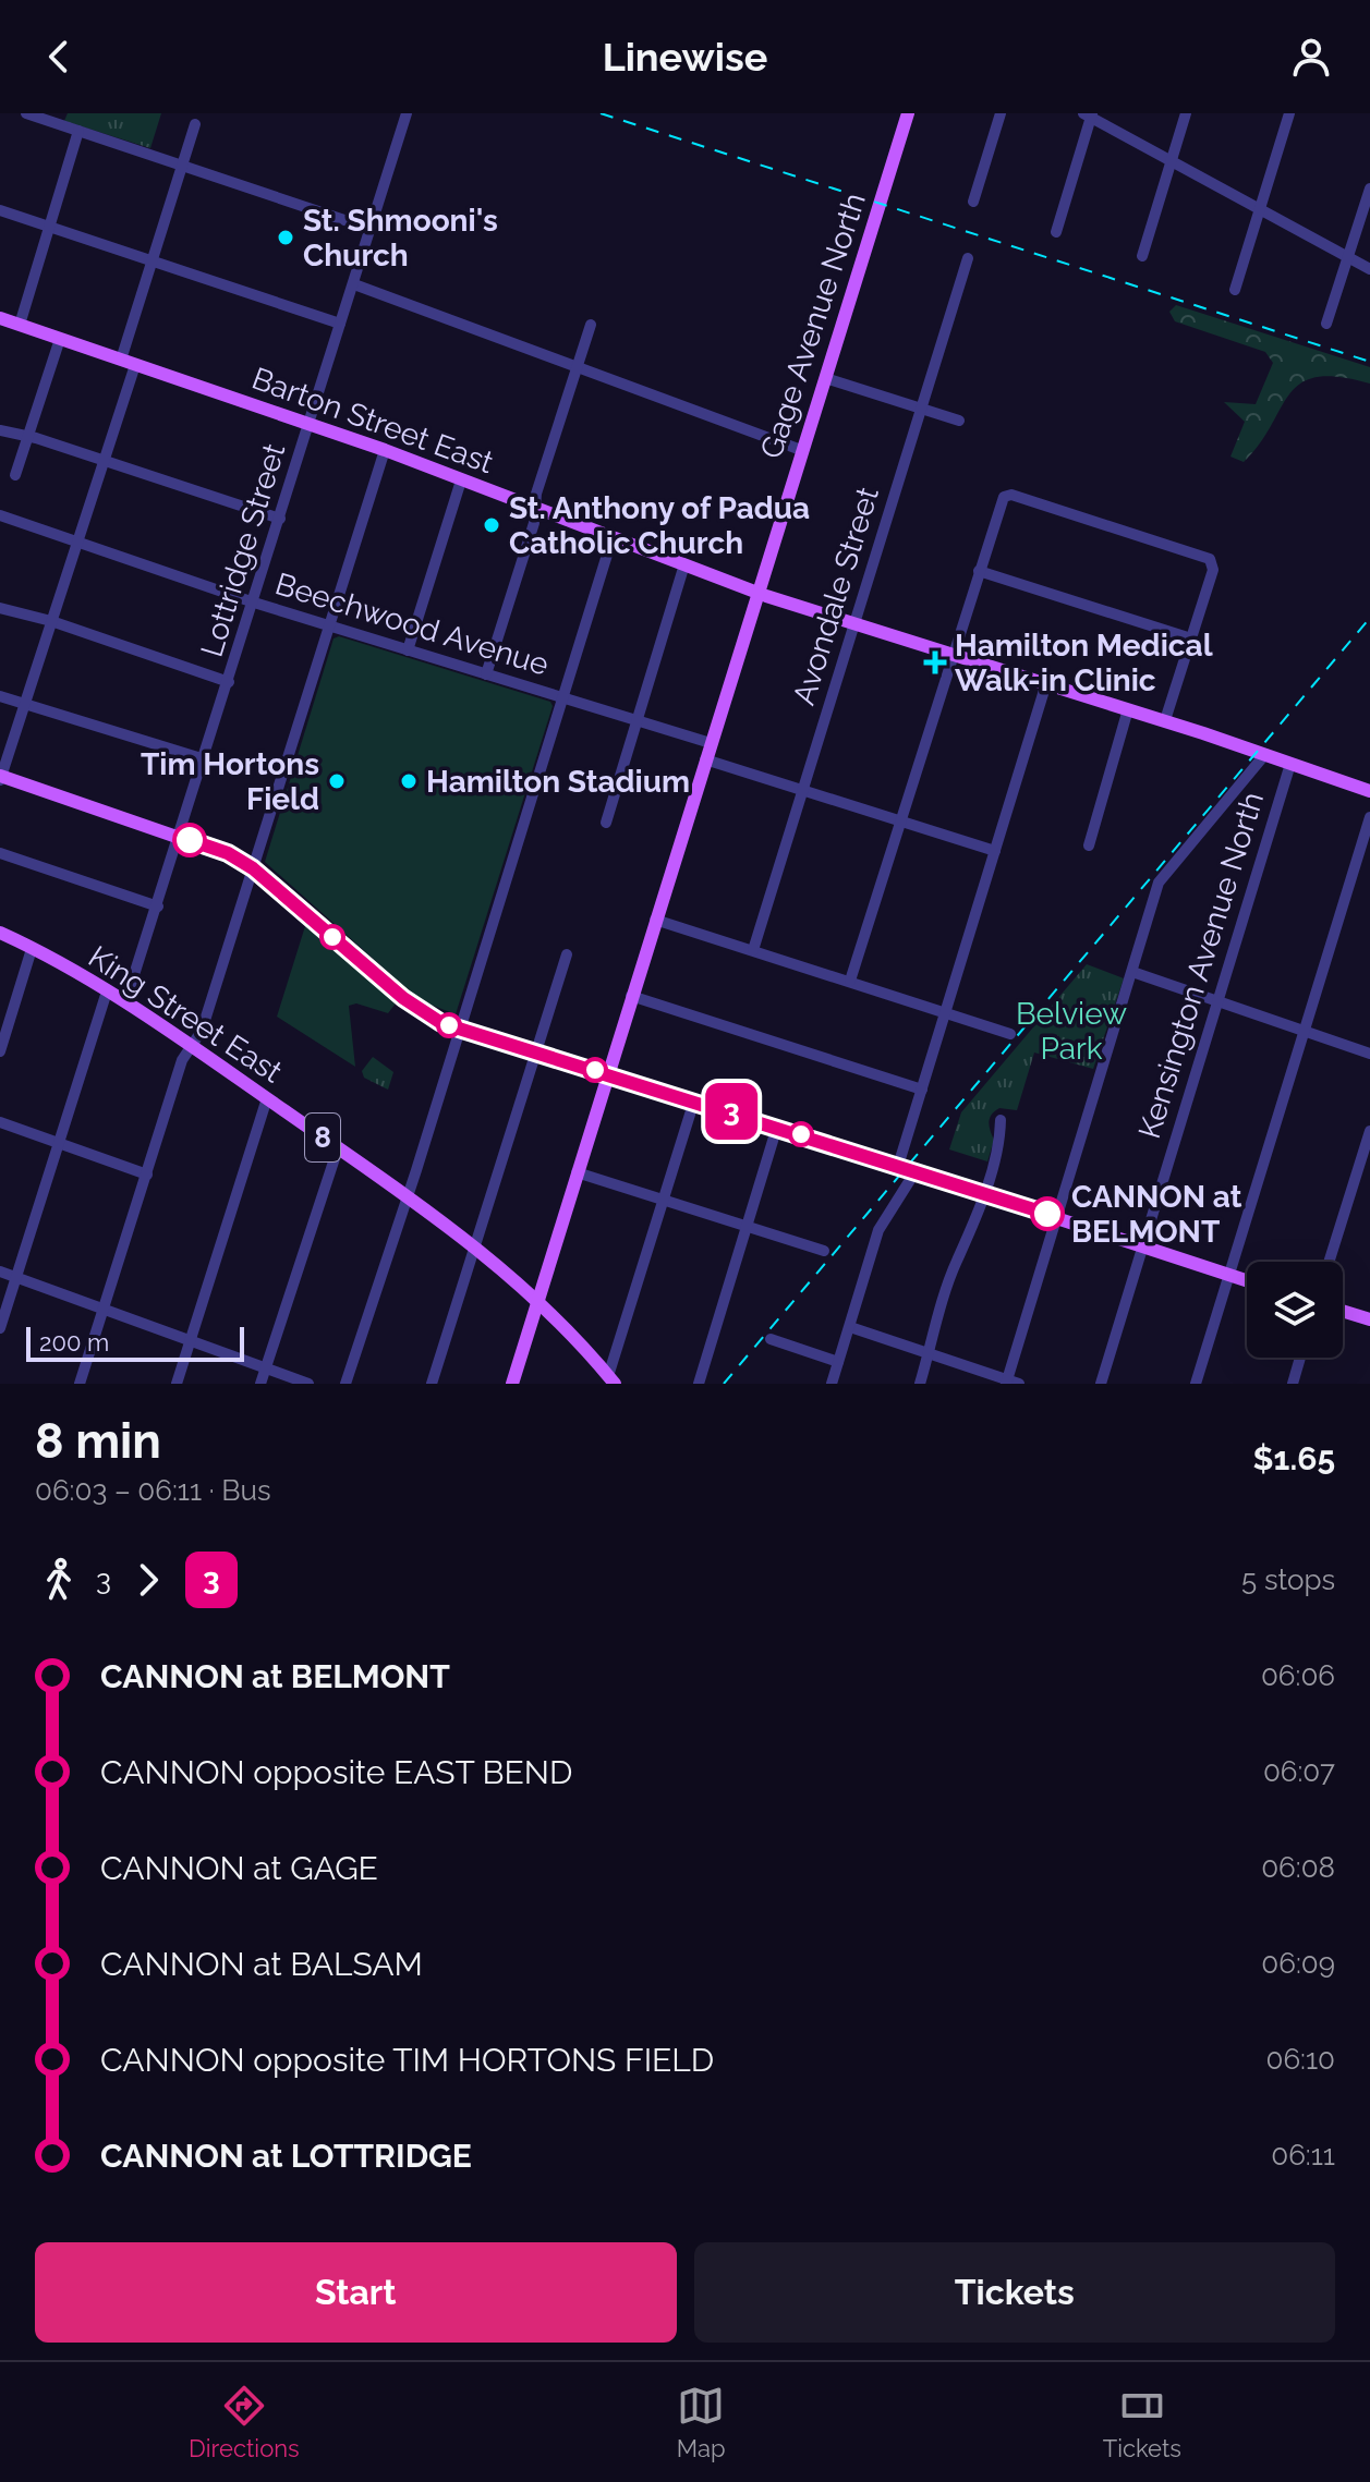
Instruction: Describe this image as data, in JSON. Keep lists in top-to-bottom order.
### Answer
{
  "streets": {
    "main road": [
      "Gage Avenue North",
      "Barton Street East",
      "King Street East",
      "8"
    ],
    "street": [
      "Lottridge Street",
      "Avondale Street",
      "Beechwood Avenue",
      "Kensington Avenue North"
    ]
  },
  "crossings": [
    ["Gage Avenue North", "Barton Street East"],
    ["Gage Avenue North", "Beechwood Avenue"],
    ["Gage Avenue North", "King Street East"],
    ["Barton Street East", "Lottridge Street"],
    ["Barton Street East", "Avondale Street"],
    ["Barton Street East", "Kensington Avenue North"],
    ["Lottridge Street", "Beechwood Avenue"],
    ["Lottridge Street", "King Street East"]
  ],
  "parks": ["Belview Park"],
  "places": {
    "other": [
      "St. Shmooni's Church",
      "St. Anthony of Padua Catholic Church",
      "Tim Hortons Field",
      "Hamilton Stadium",
      "CANNON at BELMONT"
    ],
    "health": ["Hamilton Medical Walk-in Clinic"]
  },
  "lines": ["bus line 3"],
  "scale_bar": "200 m",
  "page": {
    "header": "Linewise",
    "on_map": "3",
    "scale": "200 m",
    "heading": ["8 min", "06:03 – 06:11 · Bus", "$1.65"],
    "legs": ["3", "3", "5 stops"],
    "list": [
      {
        "name": "CANNON at BELMONT",
        "value": "06:06"
      },
      {
        "name": "CANNON opposite EAST BEND",
        "value": "06:07"
      },
      {
        "name": "CANNON at GAGE",
        "value": "06:08"
      },
      {
        "name": "CANNON at BALSAM",
        "value": "06:09"
      },
      {
        "name": "CANNON opposite TIM HORTONS FIELD",
        "value": "06:10"
      },
      {
        "name": "CANNON at LOTTRIDGE",
        "value": "06:11"
      }
    ],
    "buttons": ["Start", "Tickets"],
    "tabs": ["Directions", "Map", "Tickets"]
  }
}
